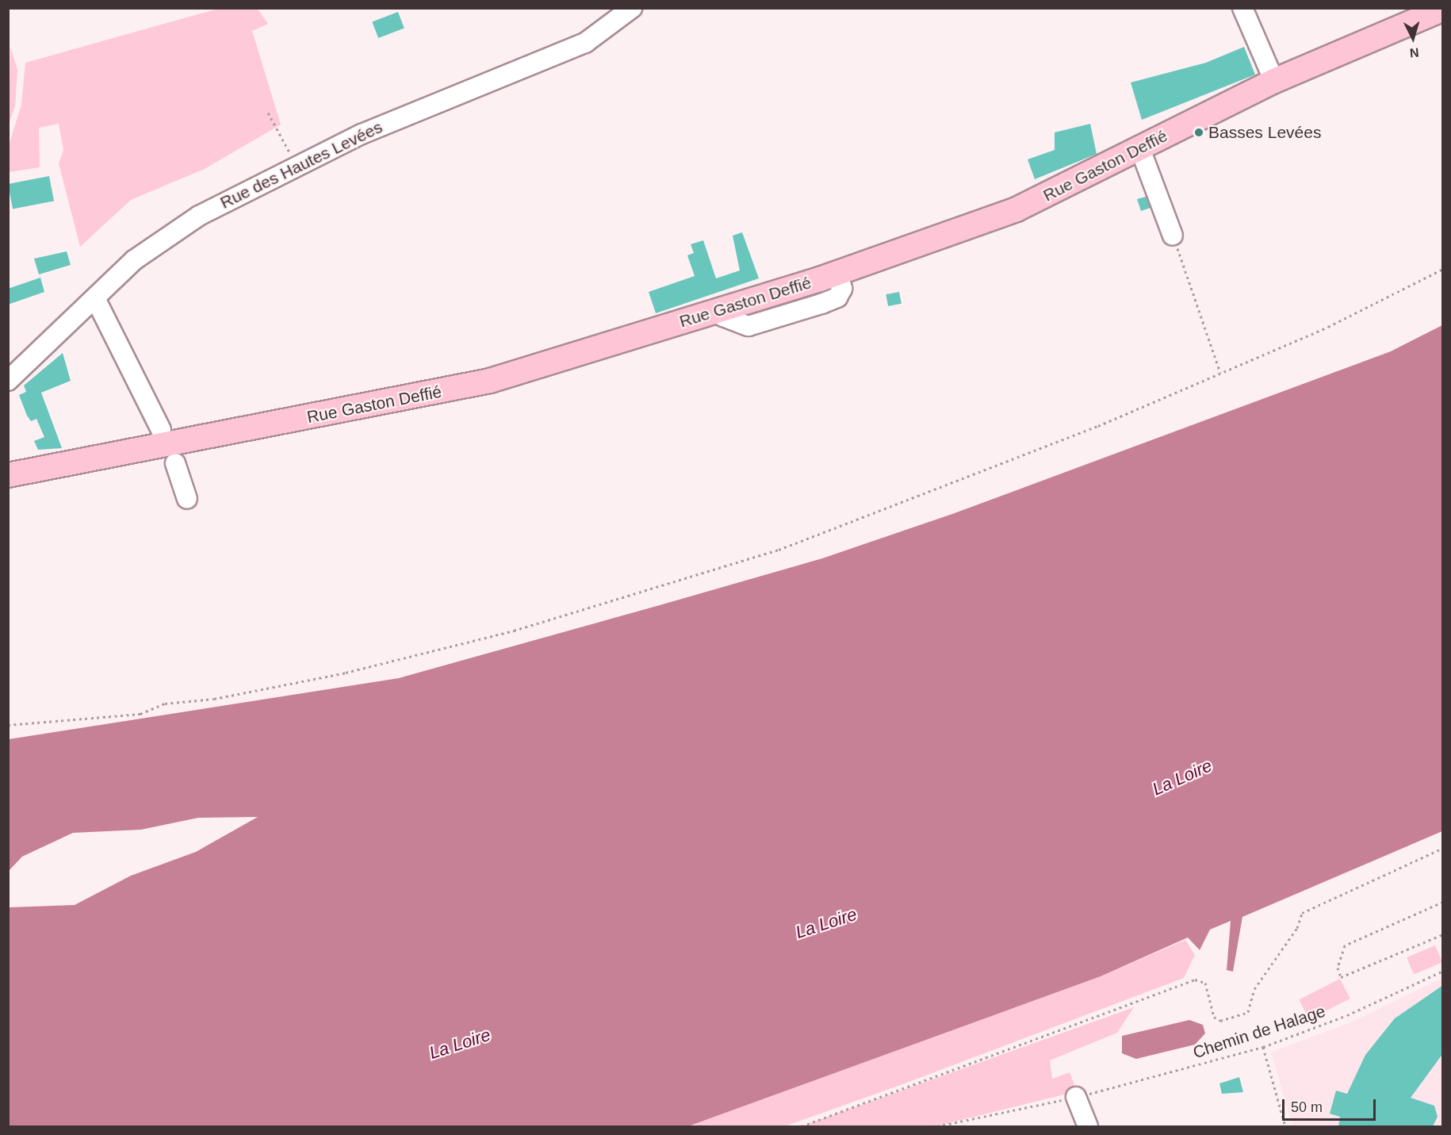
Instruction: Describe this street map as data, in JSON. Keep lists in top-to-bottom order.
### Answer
{
  "streets": {
    "main road": ["Rue Gaston Deffié"],
    "street": ["Rue des Hautes Levées"],
    "path": ["Chemin de Halage"]
  },
  "water": ["La Loire"],
  "places": ["Basses Levées"],
  "scale_bar": "50 m",
  "north": "bottom"
}
